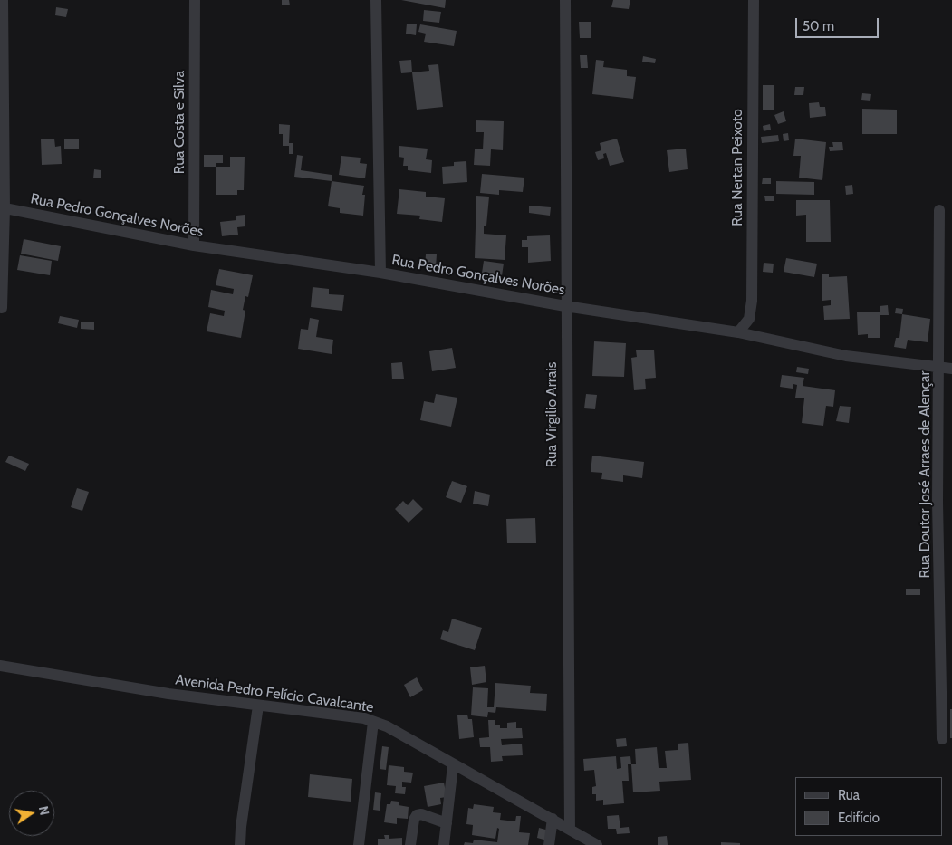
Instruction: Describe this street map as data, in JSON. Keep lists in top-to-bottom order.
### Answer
{
  "streets": {
    "street": [
      "Rua Costa e Silva",
      "Rua Nertan Peixoto",
      "Rua Pedro Gonçalves Norões",
      "Rua Virgilio Arrais",
      "Rua Doutor José Arraes de Alençar",
      "Avenida Pedro Felício Cavalcante"
    ]
  },
  "crossings": [
    ["Rua Costa e Silva", "Rua Pedro Gonçalves Norões"],
    ["Rua Nertan Peixoto", "Rua Pedro Gonçalves Norões"],
    ["Rua Pedro Gonçalves Norões", "Rua Virgilio Arrais"],
    ["Rua Pedro Gonçalves Norões", "Rua Doutor José Arraes de Alençar"],
    ["Rua Virgilio Arrais", "Avenida Pedro Felício Cavalcante"]
  ],
  "legend": ["Rua", "Edifício"],
  "scale_bar": "50 m",
  "north": "right"
}
